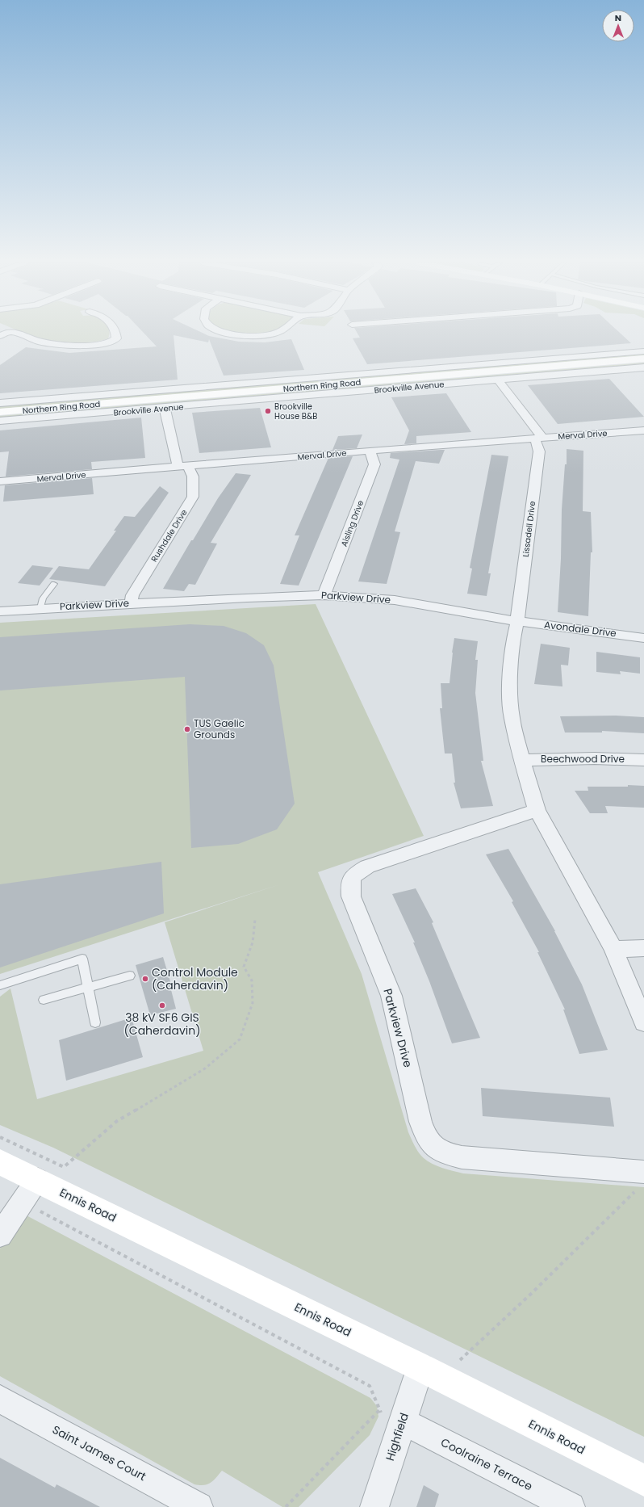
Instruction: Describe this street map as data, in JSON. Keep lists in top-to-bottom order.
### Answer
{
  "streets": {
    "main road": ["Northern Ring Road", "Ennis Road"],
    "street": [
      "Brookville Avenue",
      "Merval Drive",
      "Aisling Drive",
      "Lissadell Drive",
      "Rushdale Drive",
      "Parkview Drive",
      "Avondale Drive",
      "Beechwood Drive",
      "Highfield",
      "Saint James Court",
      "Coolraine Terrace"
    ]
  },
  "crossings": [
    ["Northern Ring Road", "Brookville Avenue"],
    ["Brookville Avenue", "Lissadell Drive"],
    ["Brookville Avenue", "Rushdale Drive"],
    ["Merval Drive", "Aisling Drive"],
    ["Merval Drive", "Lissadell Drive"],
    ["Merval Drive", "Rushdale Drive"],
    ["Aisling Drive", "Parkview Drive"],
    ["Lissadell Drive", "Parkview Drive"],
    ["Lissadell Drive", "Avondale Drive"],
    ["Rushdale Drive", "Parkview Drive"],
    ["Parkview Drive", "Avondale Drive"],
    ["Ennis Road", "Highfield"],
    ["Highfield", "Coolraine Terrace"]
  ],
  "places": [
    "Brookville House B&B",
    "TUS Gaelic Grounds",
    "Control Module (Caherdavin)",
    "38 kV SF6 GIS (Caherdavin)"
  ],
  "north": "top"
}
